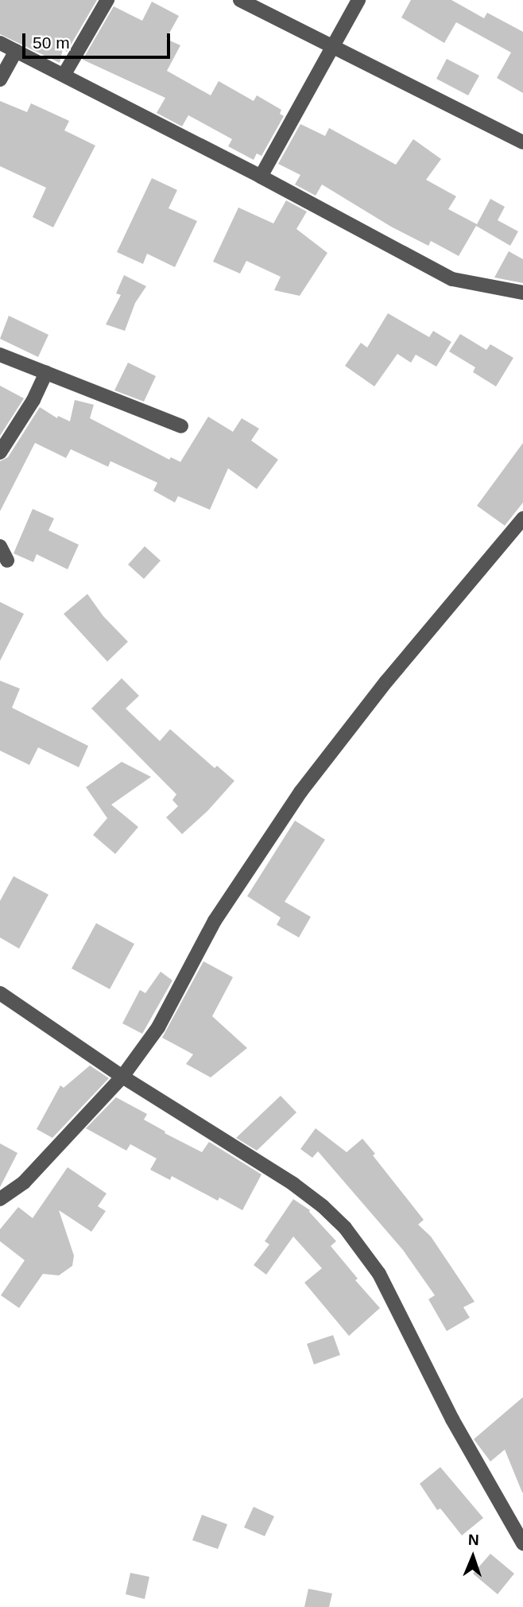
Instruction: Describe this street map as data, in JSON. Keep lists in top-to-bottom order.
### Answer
{
  "scale_bar": "50 m",
  "north": "top"
}
